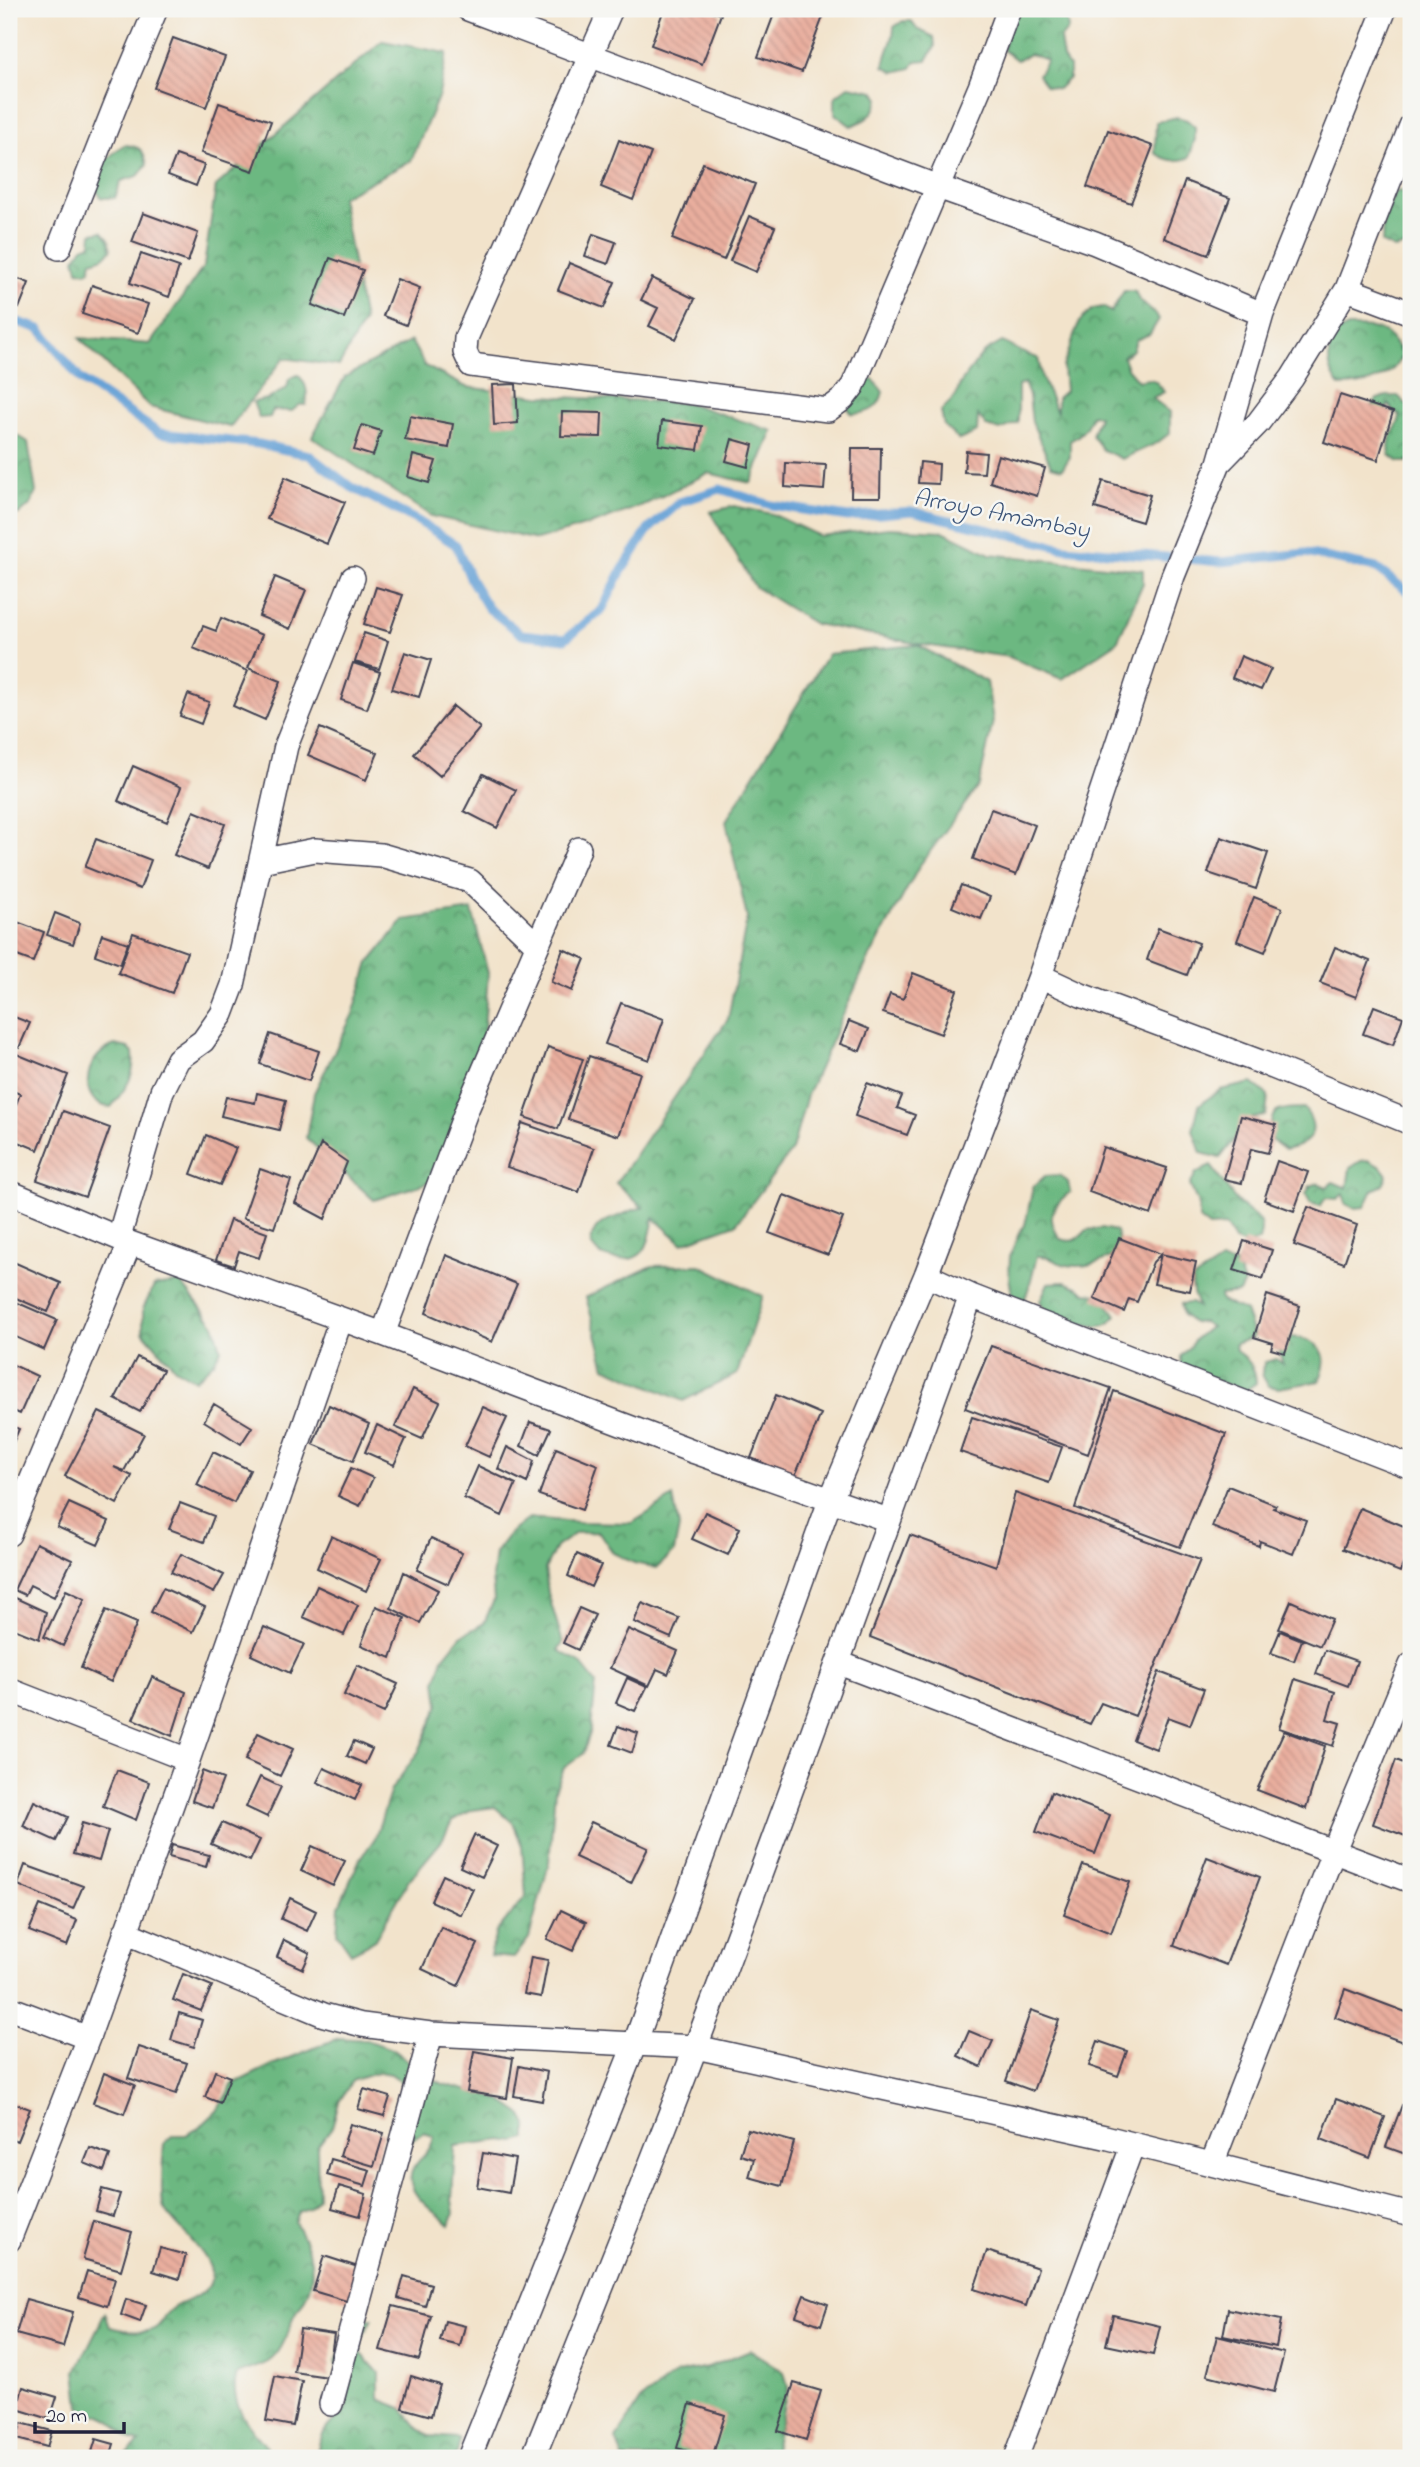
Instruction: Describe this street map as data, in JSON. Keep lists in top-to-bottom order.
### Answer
{
  "water": ["Arroyo Amambay"],
  "scale_bar": "20 m"
}
